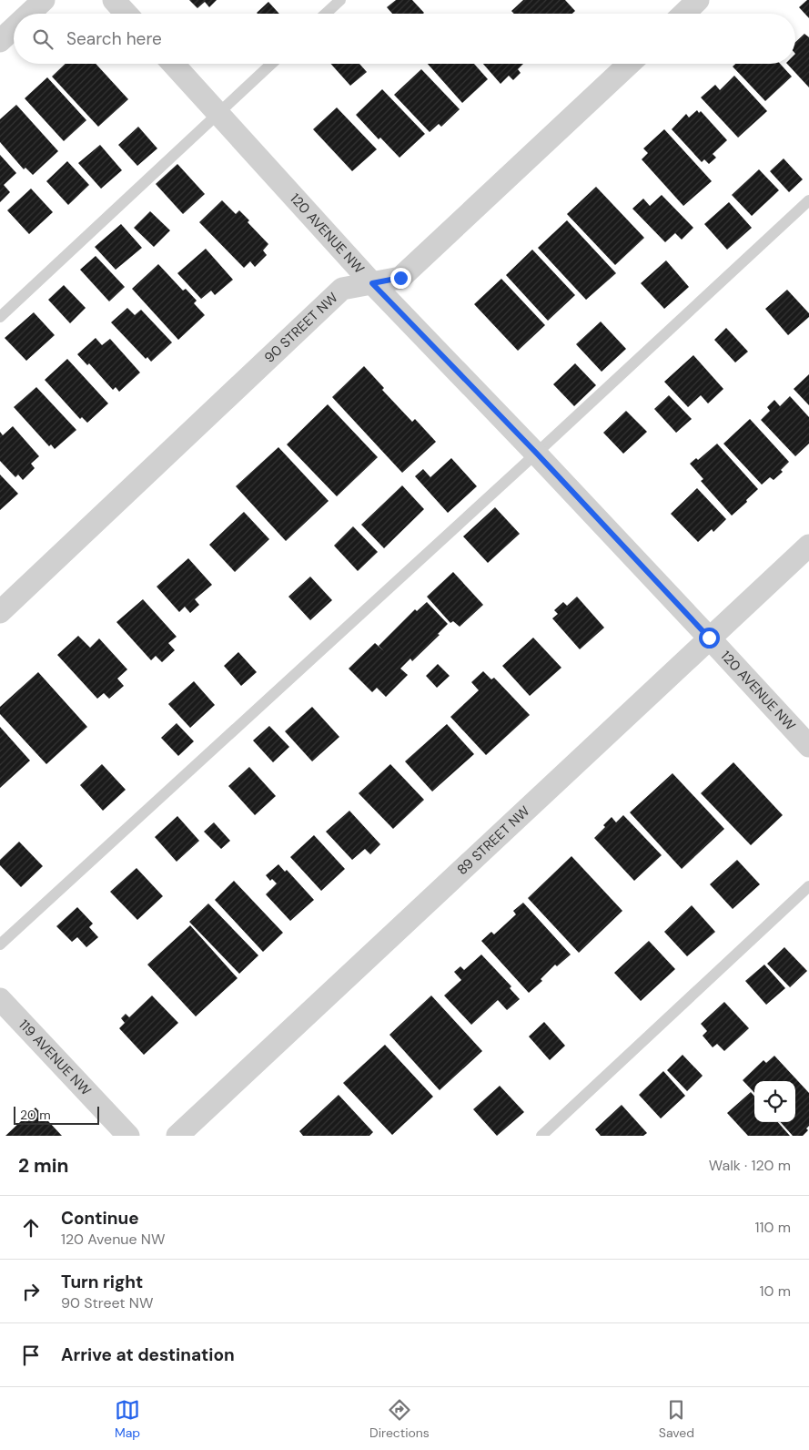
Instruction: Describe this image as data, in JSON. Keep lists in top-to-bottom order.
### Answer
{
  "streets": {
    "street": [
      "120 AVENUE NW",
      "90 STREET NW",
      "89 STREET NW",
      "119 AVENUE NW"
    ]
  },
  "crossings": [
    ["120 AVENUE NW", "90 STREET NW"],
    ["120 AVENUE NW", "89 STREET NW"]
  ],
  "scale_bar": "20 m",
  "page": {
    "search": "Search here",
    "scale": "20 m",
    "heading": ["2 min", "Walk · 120 m"],
    "list": [
      ["Continue", "120 Avenue NW", "110 m"],
      ["Turn right", "90 Street NW", "10 m"],
      "Arrive at destination"
    ],
    "nav": ["Map", "Directions", "Saved"]
  }
}
